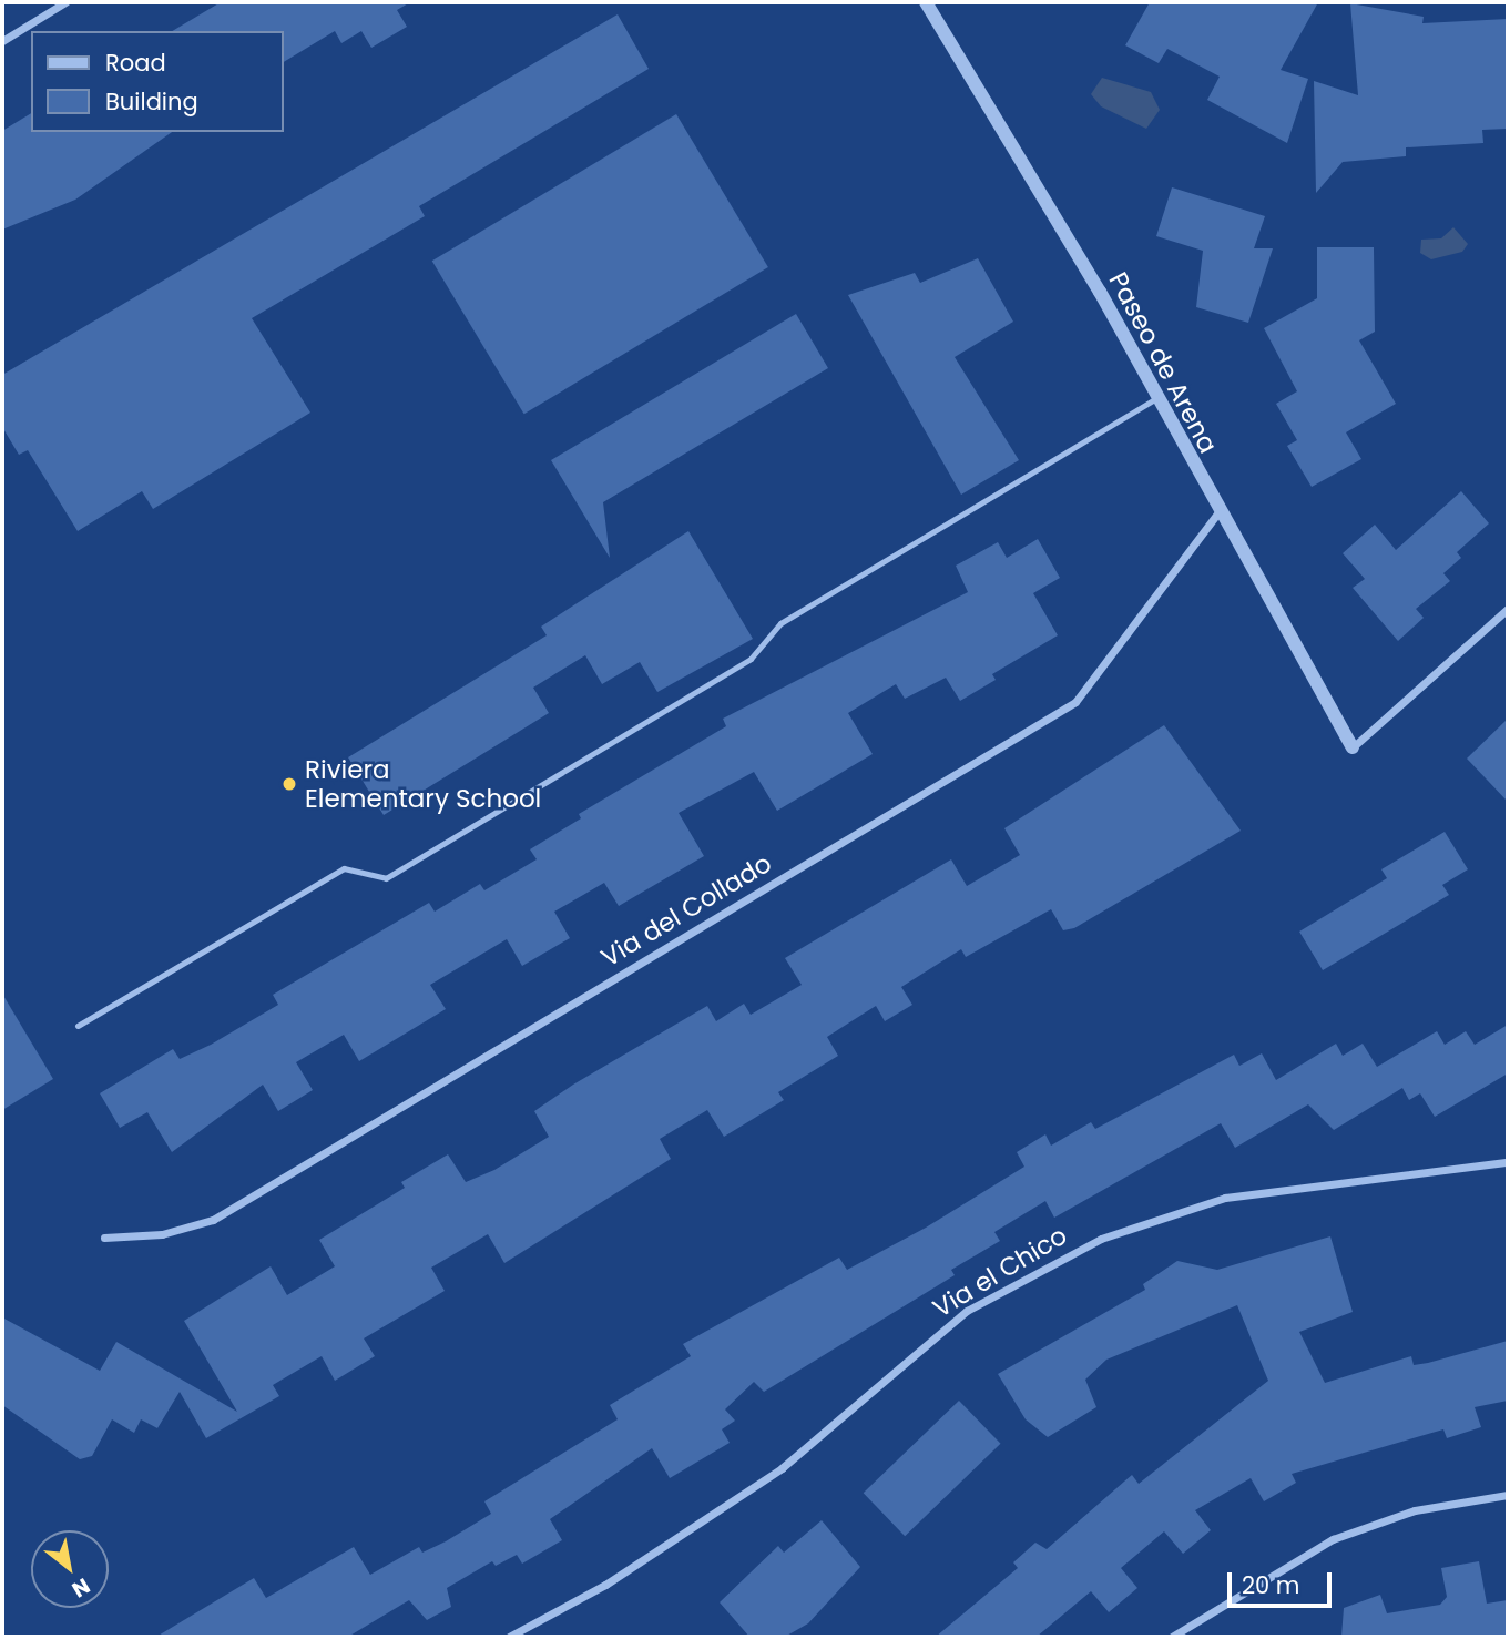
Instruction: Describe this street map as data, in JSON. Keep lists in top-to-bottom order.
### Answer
{
  "streets": {
    "street": ["Paseo de Arena", "Via del Collado", "Via el Chico"]
  },
  "crossings": [
    ["Paseo de Arena", "Via del Collado"]
  ],
  "places": ["Riviera Elementary School"],
  "legend": ["Road", "Building"],
  "scale_bar": "20 m",
  "north": "bottom right"
}
